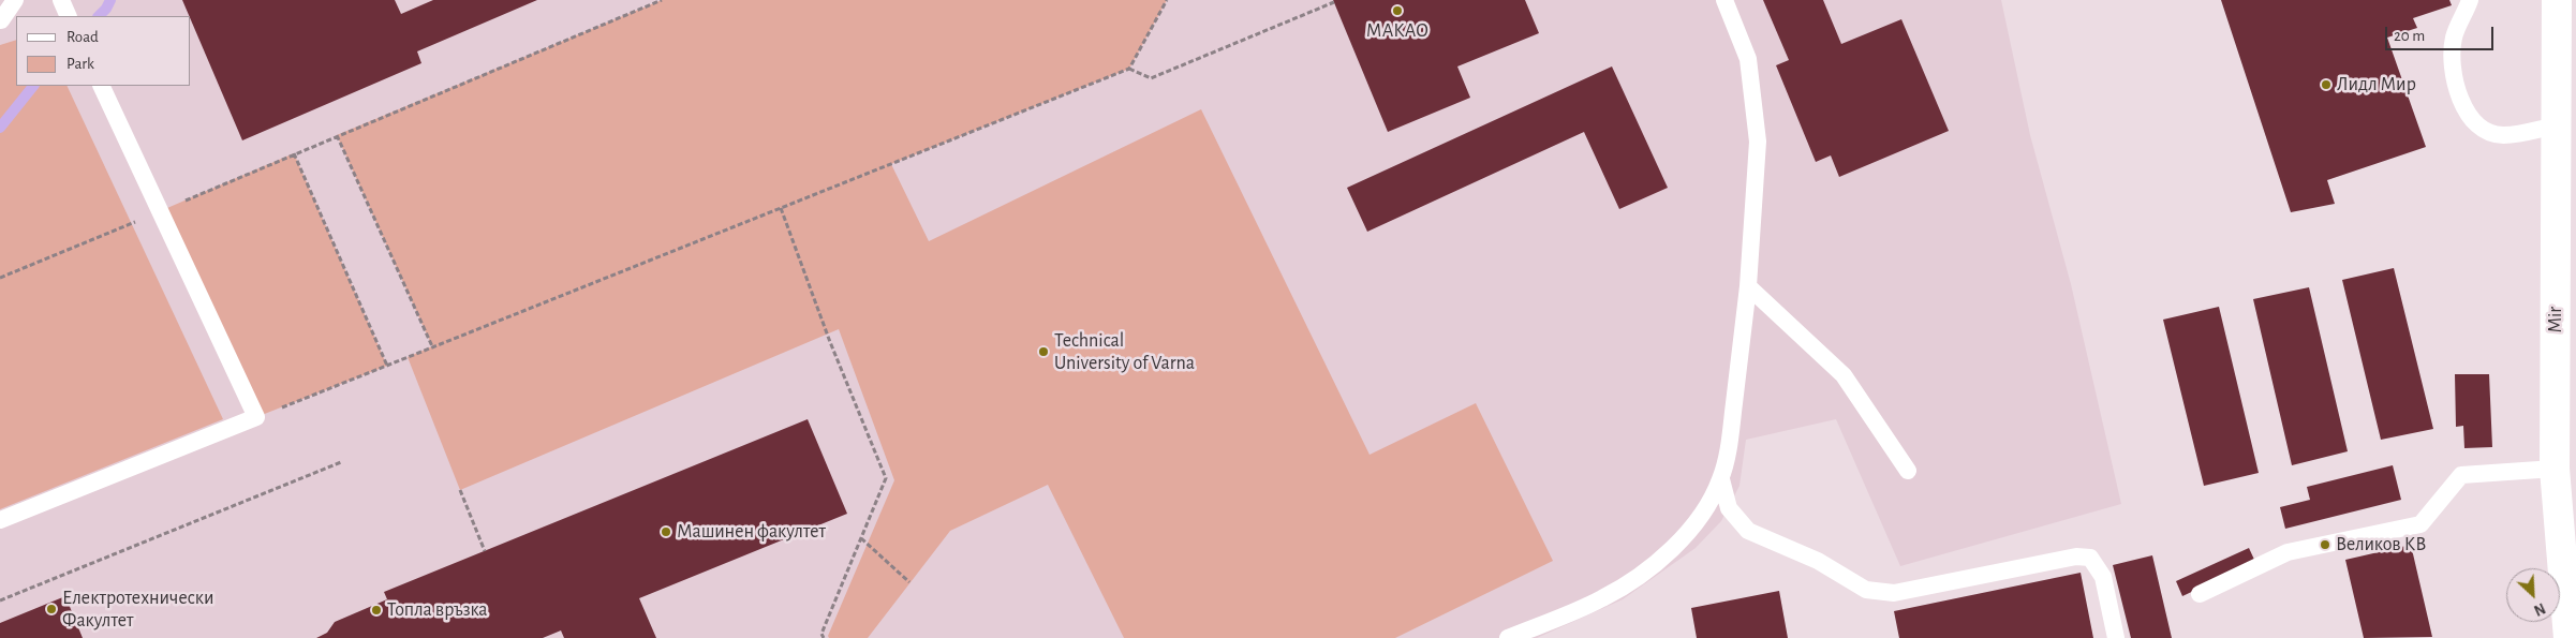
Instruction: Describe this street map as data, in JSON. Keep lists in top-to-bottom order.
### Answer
{
  "streets": {
    "street": ["Mir"]
  },
  "places": [
    "МАКАО",
    "Лидл Мир",
    "Technical University of Varna",
    "Машинен факултет",
    "Великов КВ",
    "Електротехнически Факултет",
    "Топла връзка"
  ],
  "legend": ["Road", "Park"],
  "scale_bar": "20 m",
  "north": "bottom right"
}
